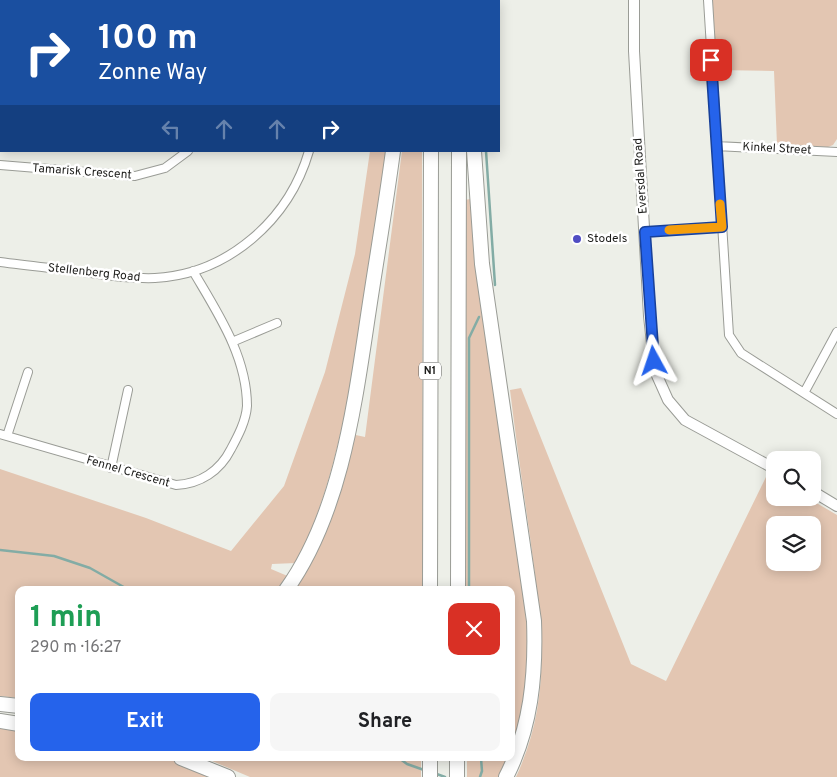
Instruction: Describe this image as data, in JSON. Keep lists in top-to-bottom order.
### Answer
{
  "streets": {
    "highway": ["N1"],
    "main road": ["Eversdal Road"],
    "street": [
      "Kinkel Street",
      "Tamarisk Crescent",
      "Stellenberg Road",
      "Fennel Crescent"
    ]
  },
  "crossings": [
    ["Stellenberg Road", "Fennel Crescent"]
  ],
  "places": ["Stodels"],
  "page": {
    "turn": ["100 m", "Zonne Way"],
    "heading": ["1 min", "290 m · 16:27"],
    "buttons": ["Exit", "Share"]
  }
}
